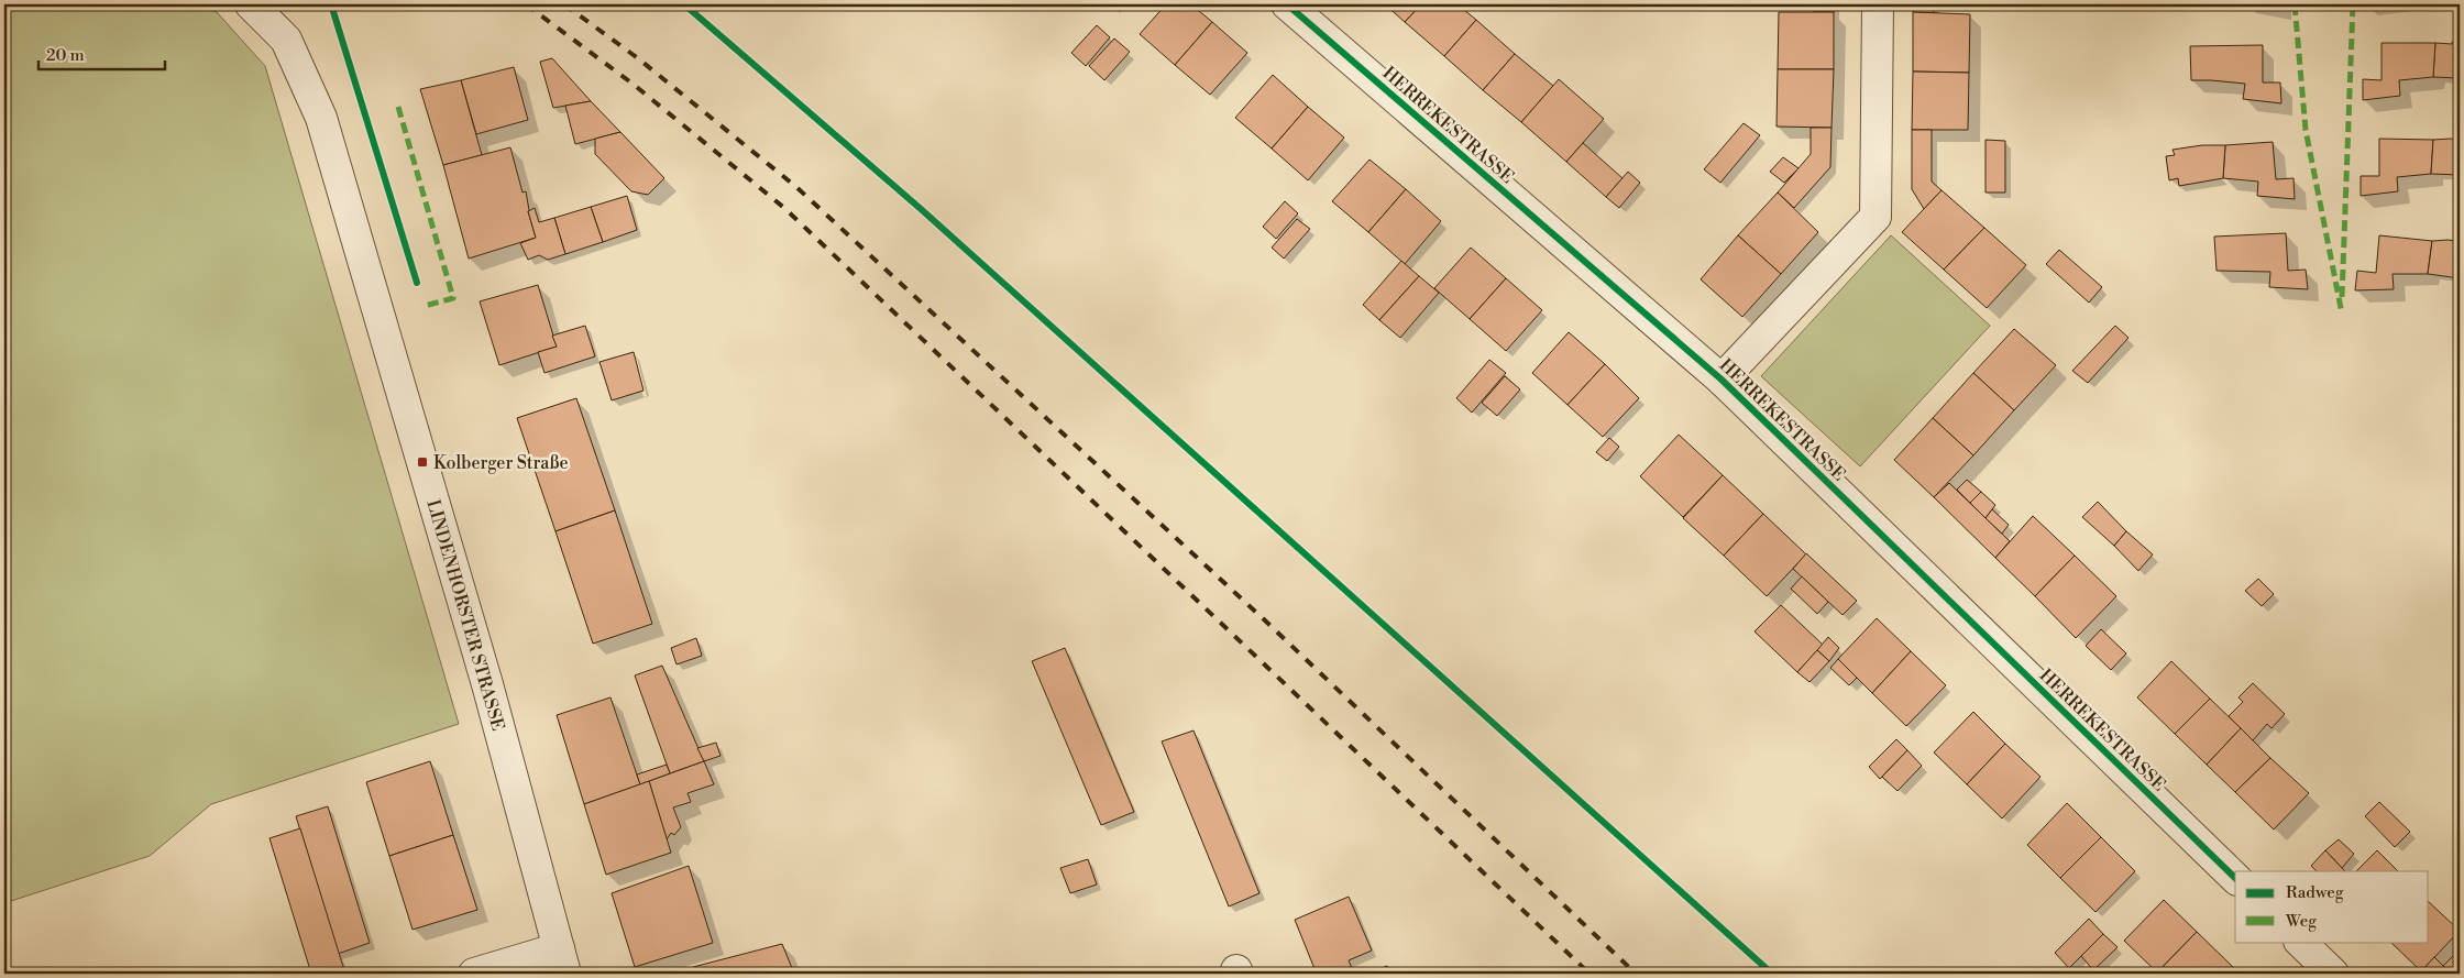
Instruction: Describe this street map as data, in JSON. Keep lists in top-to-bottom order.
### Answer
{
  "streets": {
    "street": ["HERREKESTRASSE", "LINDENHORSTER STRASSE"]
  },
  "places": {
    "transit": ["Kolberger Straße"]
  },
  "legend": ["Radweg", "Weg"],
  "scale_bar": "20 m"
}
